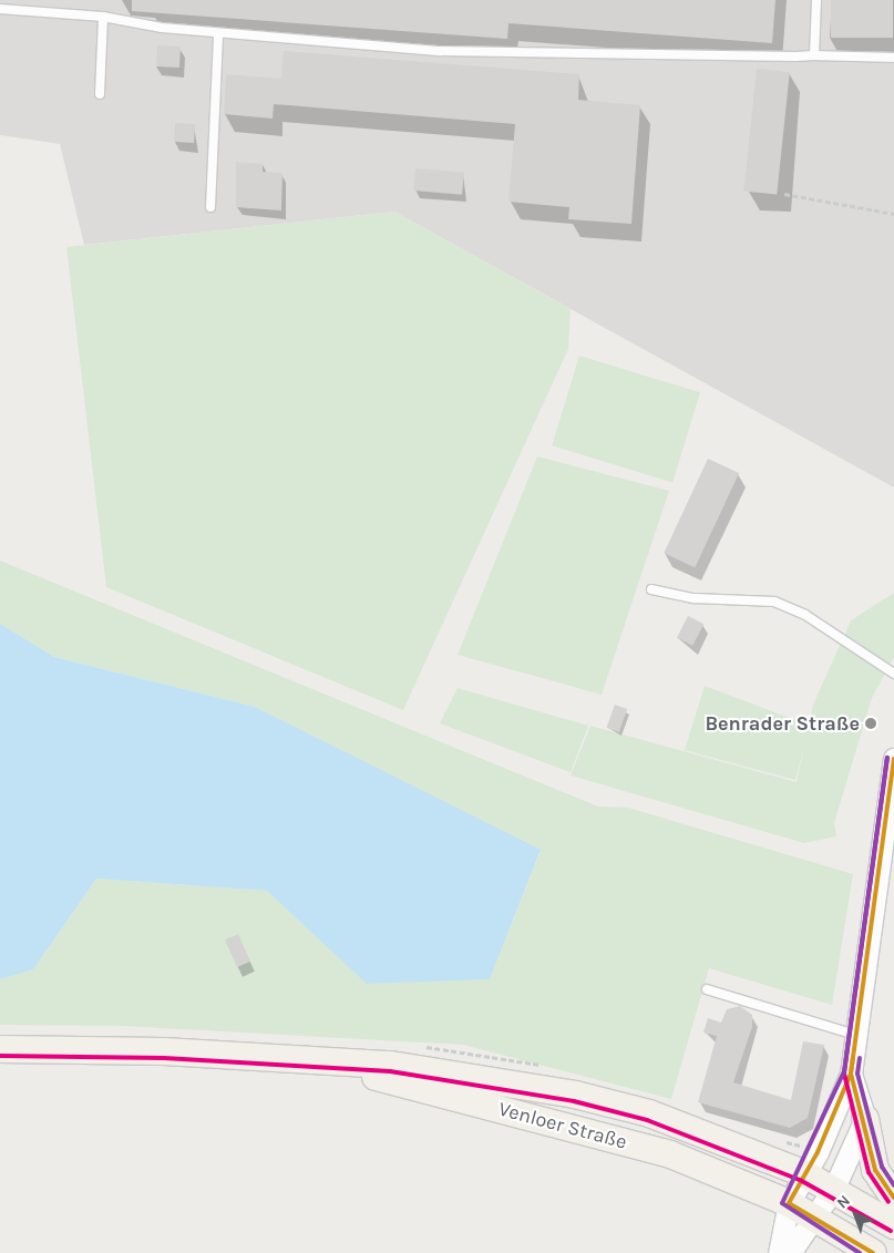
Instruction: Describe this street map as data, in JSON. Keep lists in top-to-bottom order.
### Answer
{
  "streets": {
    "main road": ["Venloer Straße"]
  },
  "places": ["Benrader Straße"],
  "north": "top left"
}
